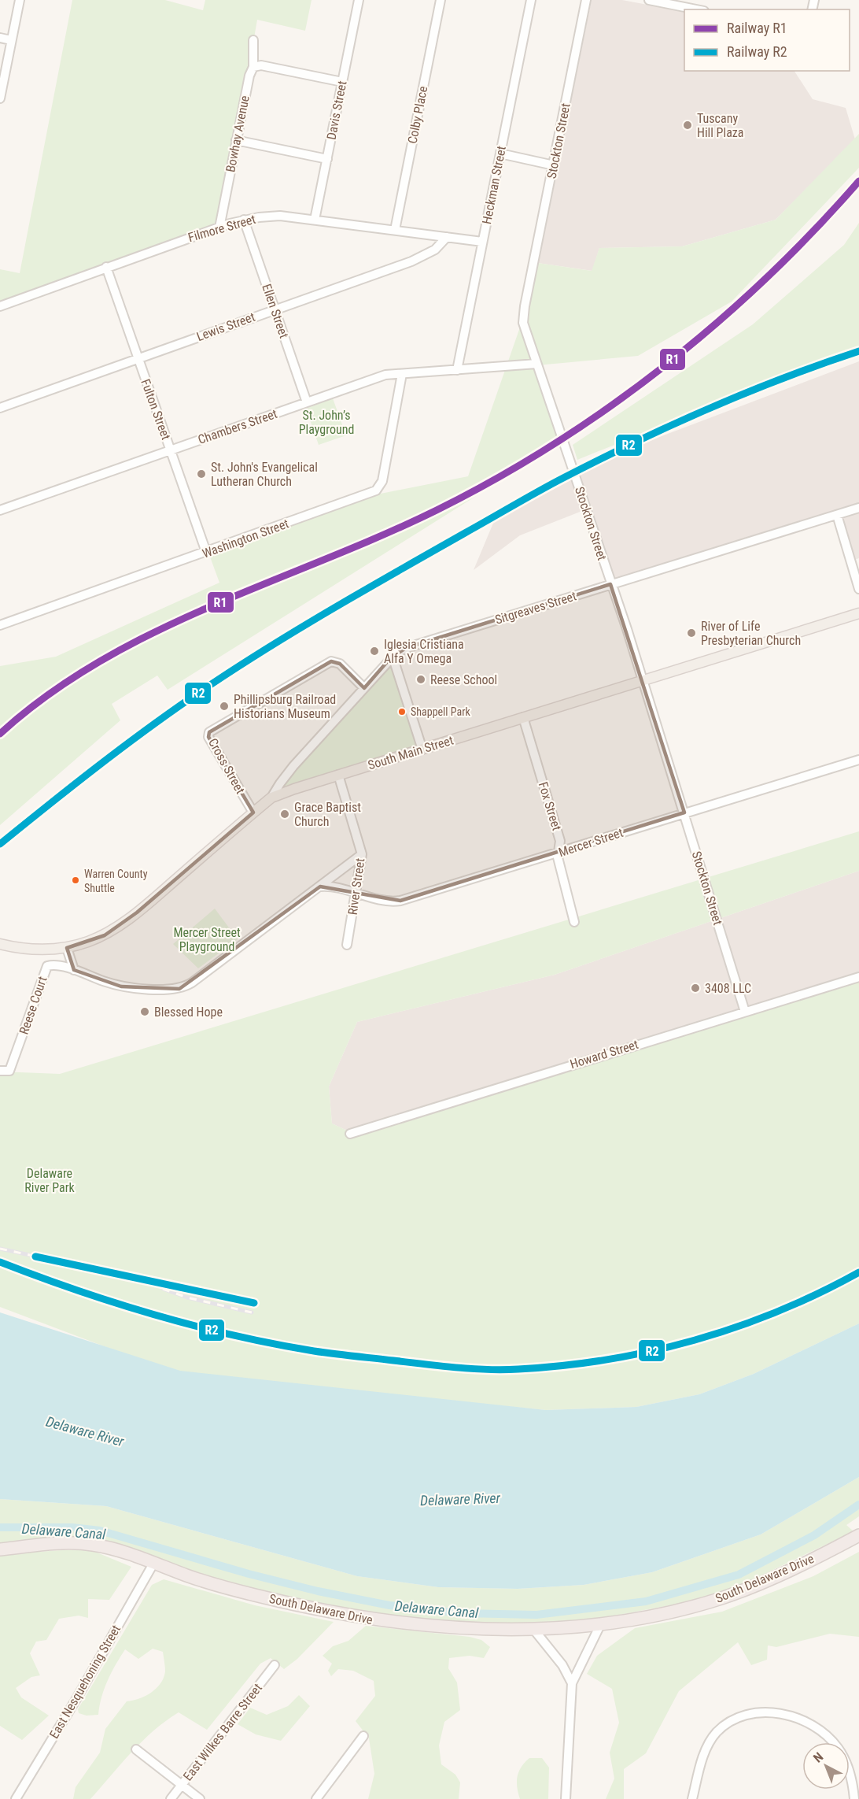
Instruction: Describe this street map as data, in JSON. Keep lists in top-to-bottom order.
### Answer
{
  "streets": {
    "highway": ["South Delaware Drive"],
    "main road": ["South Main Street"],
    "street": [
      "Davis Street",
      "Colby Place",
      "Bowhay Avenue",
      "Stockton Street",
      "Heckman Street",
      "Filmore Street",
      "Ellen Street",
      "Lewis Street",
      "Fulton Street",
      "Chambers Street",
      "Washington Street",
      "Sitgreaves Street",
      "Cross Street",
      "Fox Street",
      "Mercer Street",
      "River Street",
      "Reese Court",
      "Howard Street",
      "East Nesquehoning Street",
      "East Wilkes Barre Street"
    ]
  },
  "crossings": [
    ["Davis Street", "Filmore Street"],
    ["Colby Place", "Filmore Street"],
    ["Bowhay Avenue", "Filmore Street"],
    ["Stockton Street", "Chambers Street"],
    ["Stockton Street", "Sitgreaves Street"],
    ["Stockton Street", "South Main Street"],
    ["Stockton Street", "Mercer Street"],
    ["Stockton Street", "Howard Street"],
    ["Heckman Street", "Filmore Street"],
    ["Heckman Street", "Chambers Street"],
    ["Filmore Street", "Ellen Street"],
    ["Filmore Street", "Lewis Street"],
    ["Filmore Street", "Fulton Street"],
    ["Ellen Street", "Lewis Street"],
    ["Ellen Street", "Chambers Street"],
    ["Lewis Street", "Fulton Street"],
    ["Fulton Street", "Chambers Street"],
    ["Fulton Street", "Washington Street"],
    ["Chambers Street", "Washington Street"],
    ["Sitgreaves Street", "South Main Street"],
    ["Sitgreaves Street", "Cross Street"],
    ["South Main Street", "Cross Street"],
    ["South Main Street", "Fox Street"],
    ["South Main Street", "River Street"],
    ["Fox Street", "Mercer Street"],
    ["Mercer Street", "River Street"],
    ["South Delaware Drive", "East Nesquehoning Street"]
  ],
  "water": ["Delaware River", "Delaware Canal"],
  "parks": ["St. John’s Playground", "Mercer Street Playground", "Delaware River Park"],
  "places": [
    "Tuscany Hill Plaza",
    "St. John's Evangelical Lutheran Church",
    "River of Life Presbyterian Church",
    "Iglesia Cristiana Alfa Y Omega",
    "Reese School",
    "Phillipsburg Railroad Historians Museum",
    "Shappell Park",
    "Grace Baptist Church",
    "Warren County Shuttle",
    "3408 LLC",
    "Blessed Hope"
  ],
  "lines": ["rail line R1", "rail line R2"],
  "legend": ["Railway R1", "Railway R2"],
  "north": "top left"
}
